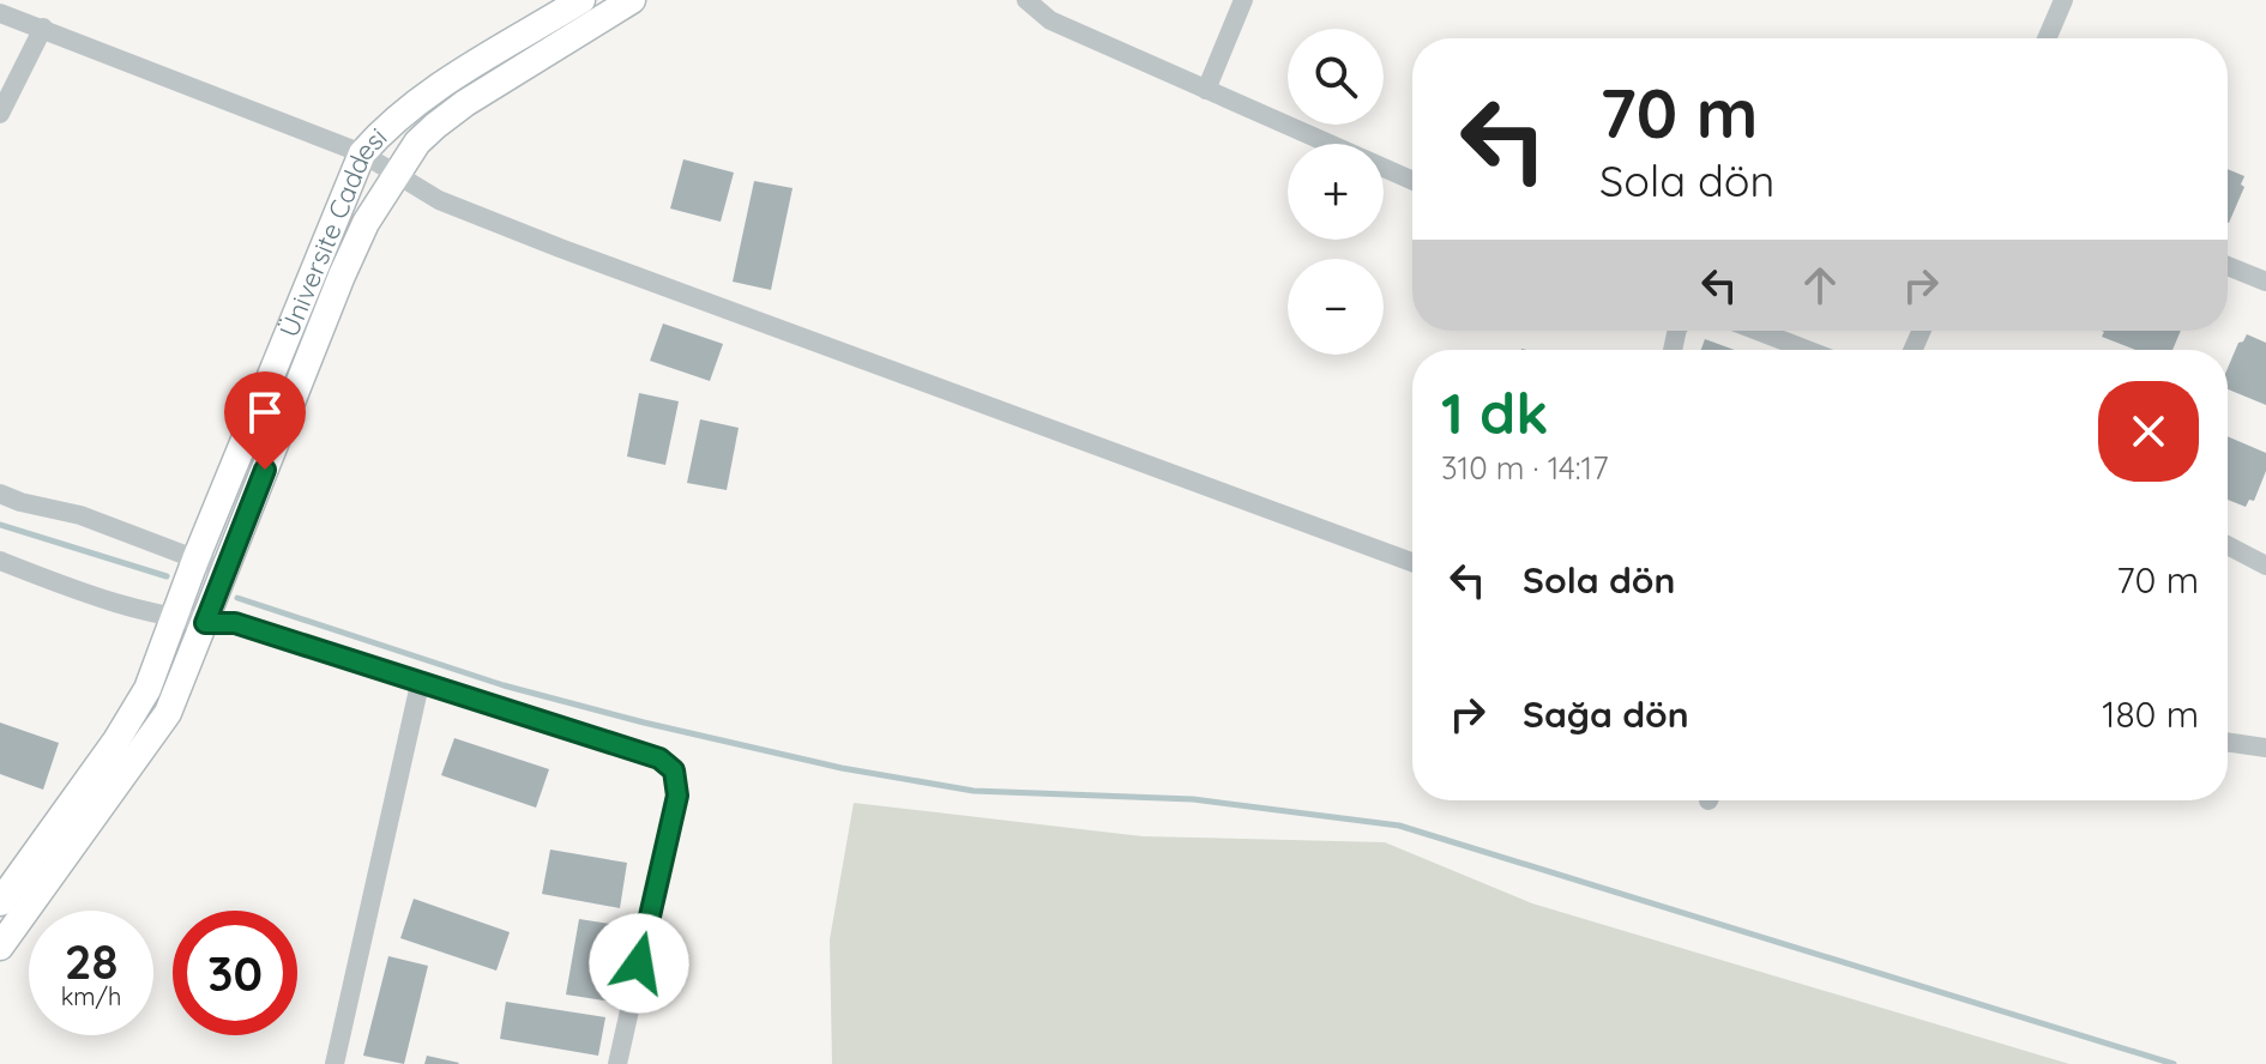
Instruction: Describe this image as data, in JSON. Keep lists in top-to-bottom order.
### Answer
{
  "streets": {
    "main road": ["Üniversite Caddesi"]
  },
  "page": {
    "map_buttons": ["+", "−"],
    "turn": ["70 m", "Sola dön"],
    "heading": ["1 dk", "310 m · 14:17"],
    "list": [
      {
        "name": "Sola dön",
        "value": "70 m"
      },
      {
        "name": "Sağa dön",
        "value": "180 m"
      }
    ],
    "speed": "28 km/h",
    "limit": "30"
  }
}
